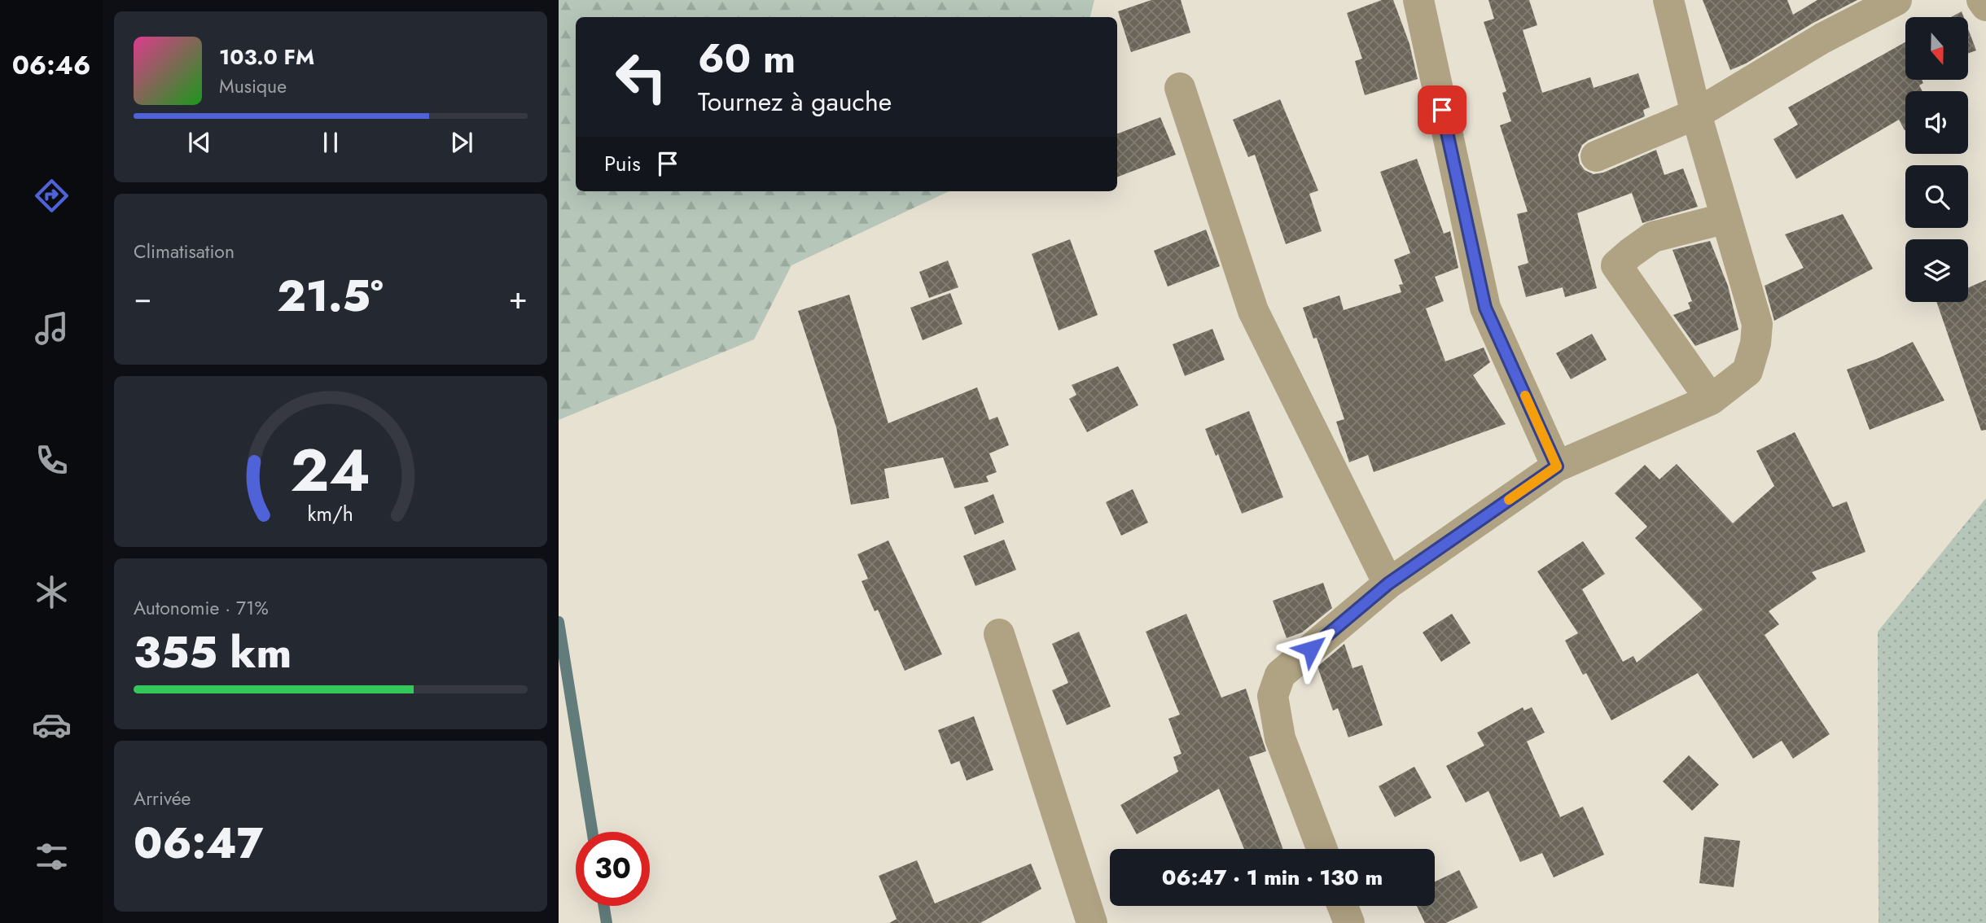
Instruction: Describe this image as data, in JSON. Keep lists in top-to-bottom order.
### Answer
{
  "north": "bottom",
  "page": {
    "tabs": "06:46",
    "turn": ["60 m", "Tournez à gauche"],
    "song": ["103.0 FM", "Musique"],
    "then": "Puis",
    "tile": [
      "Climatisation",
      ["Autonomie · 71%", "355 km"],
      ["Arrivée", "06:47"]
    ],
    "heat": ["−", "21.5°", "+"],
    "limit": "30",
    "trip": "06:47 · 1 min · 130 m",
    "gauge": ["24", "km/h"]
  }
}
